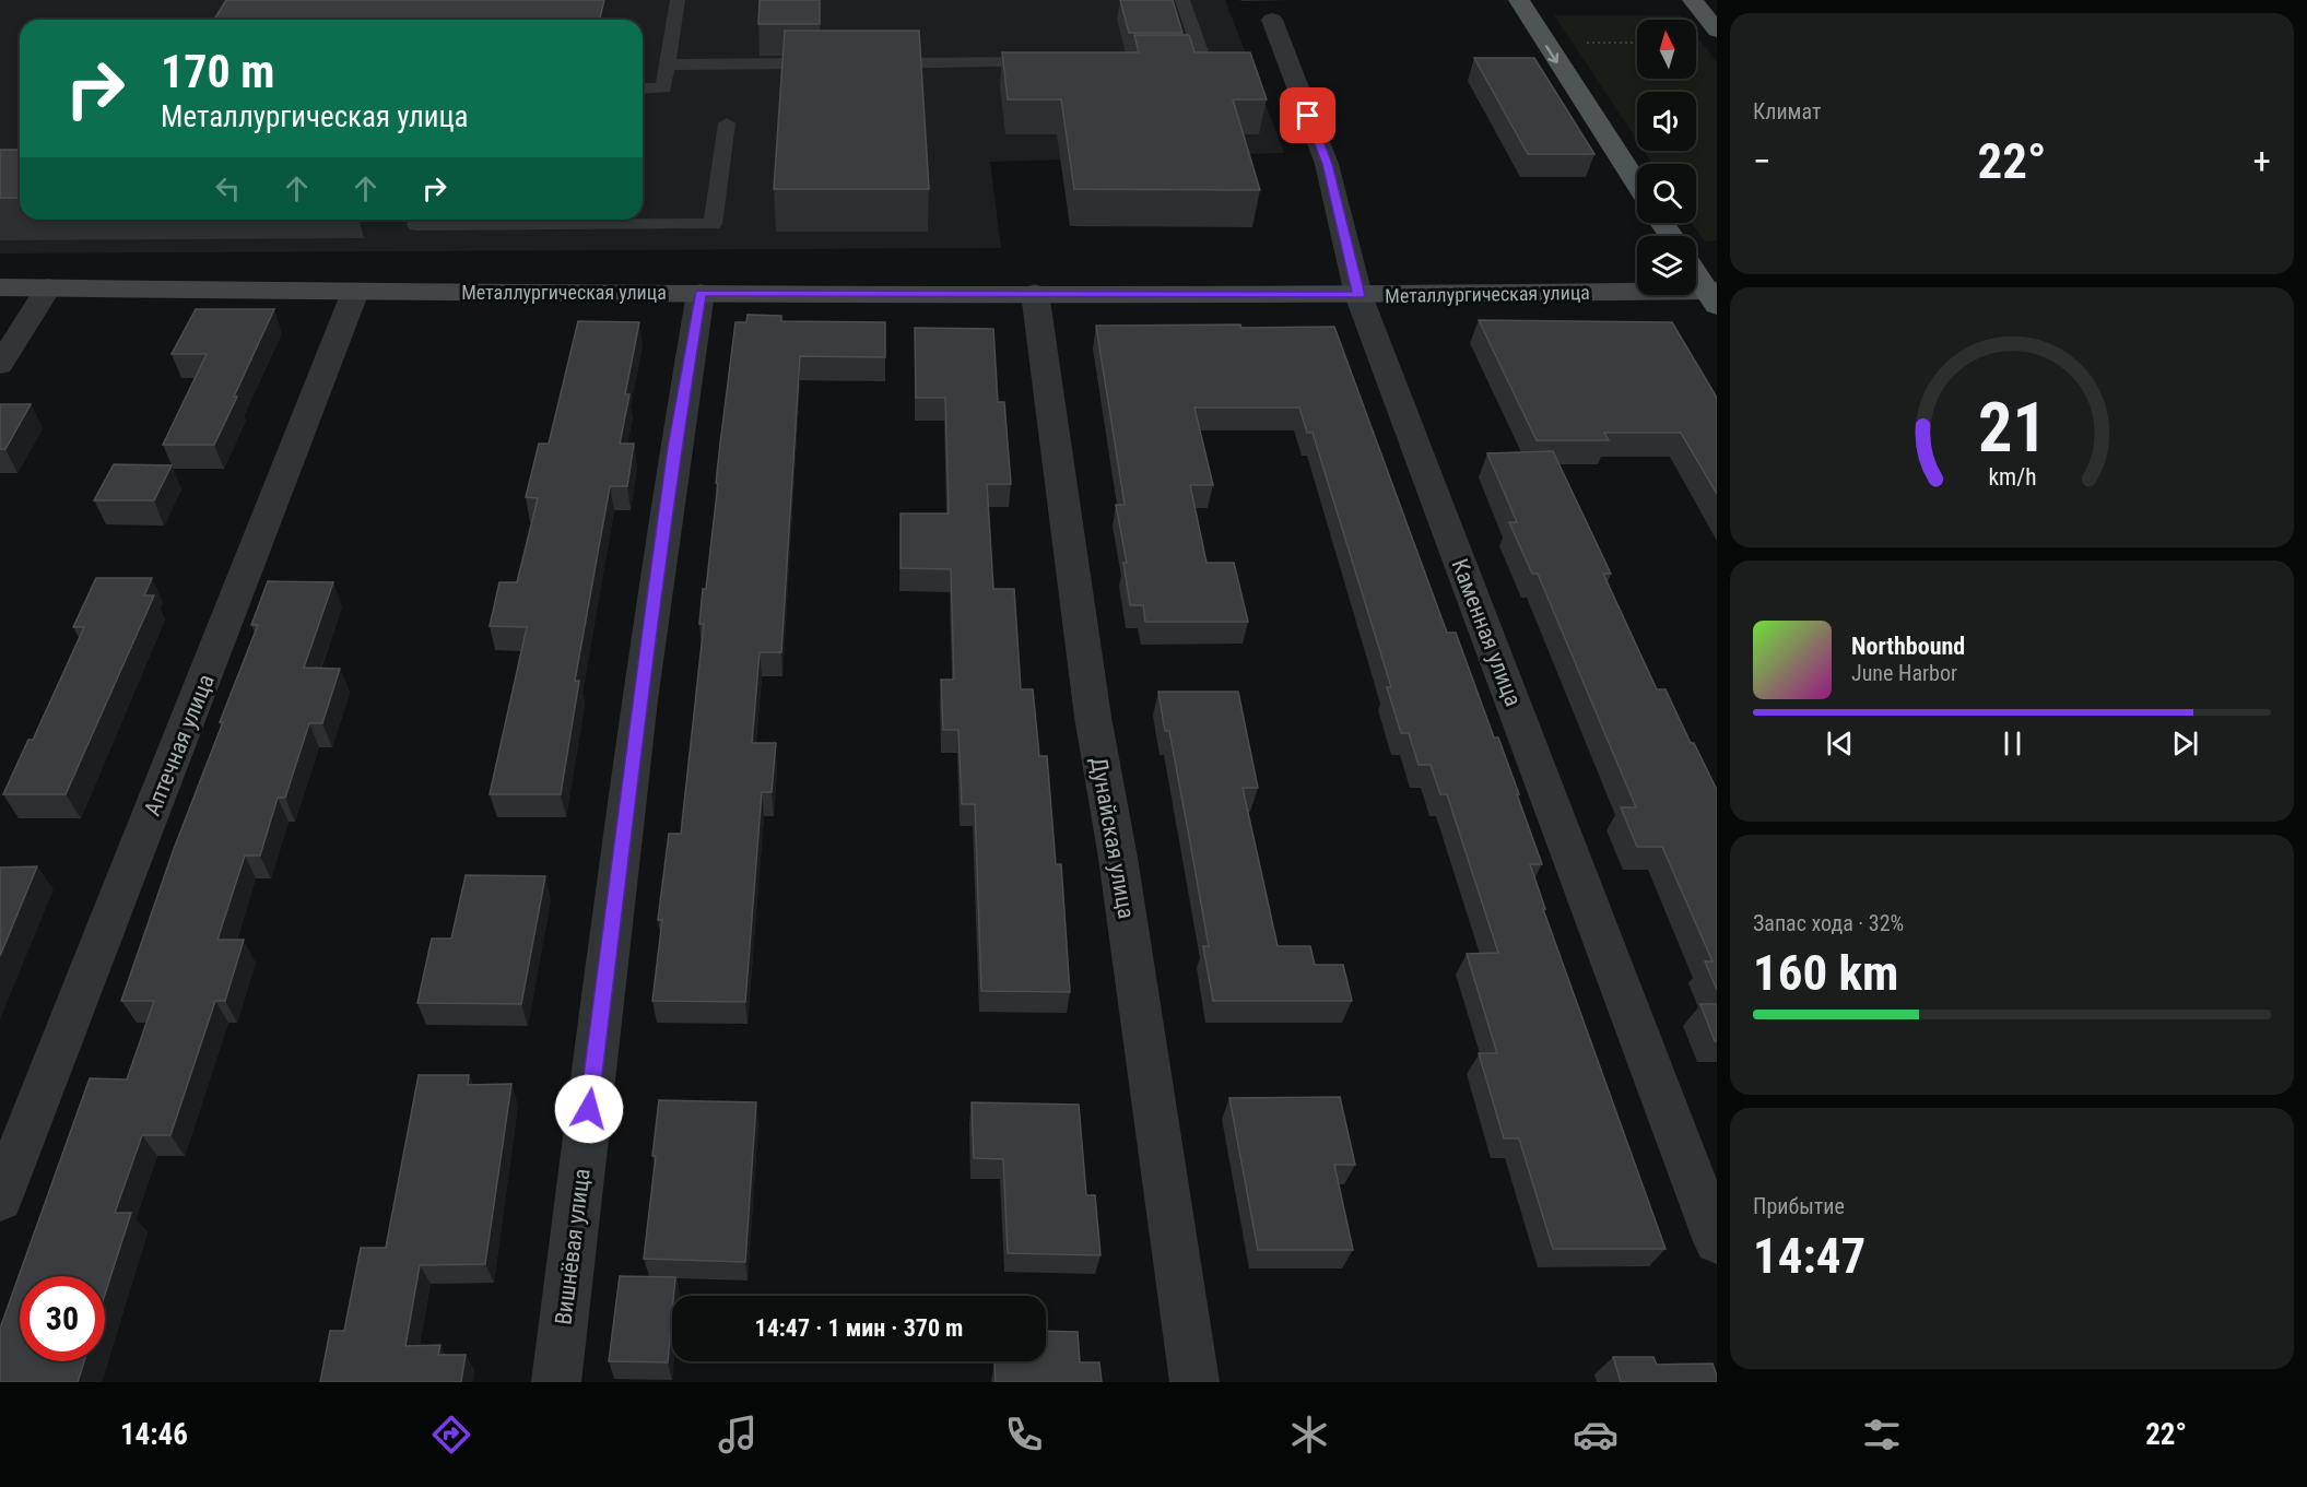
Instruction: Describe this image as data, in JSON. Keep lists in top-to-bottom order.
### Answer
{
  "streets": {
    "street": [
      "Металлургическая улица",
      "Каменная улица",
      "Аптечная улица",
      "Дунайская улица",
      "Вишнёвая улица"
    ]
  },
  "crossings": [
    ["Металлургическая улица", "Каменная улица"],
    ["Металлургическая улица", "Аптечная улица"],
    ["Металлургическая улица", "Дунайская улица"],
    ["Металлургическая улица", "Вишнёвая улица"]
  ],
  "north": "top",
  "page": {
    "tile": [
      "Климат",
      ["Запас хода · 32%", "160 km"],
      ["Прибытие", "14:47"]
    ],
    "turn": ["170 m", "Металлургическая улица"],
    "heat": ["−", "22°", "+"],
    "song": ["Northbound", "June Harbor"],
    "limit": "30",
    "trip": "14:47 · 1 мин · 370 m",
    "tabs": ["14:46", "22°"],
    "gauge": ["21", "km/h"]
  }
}
